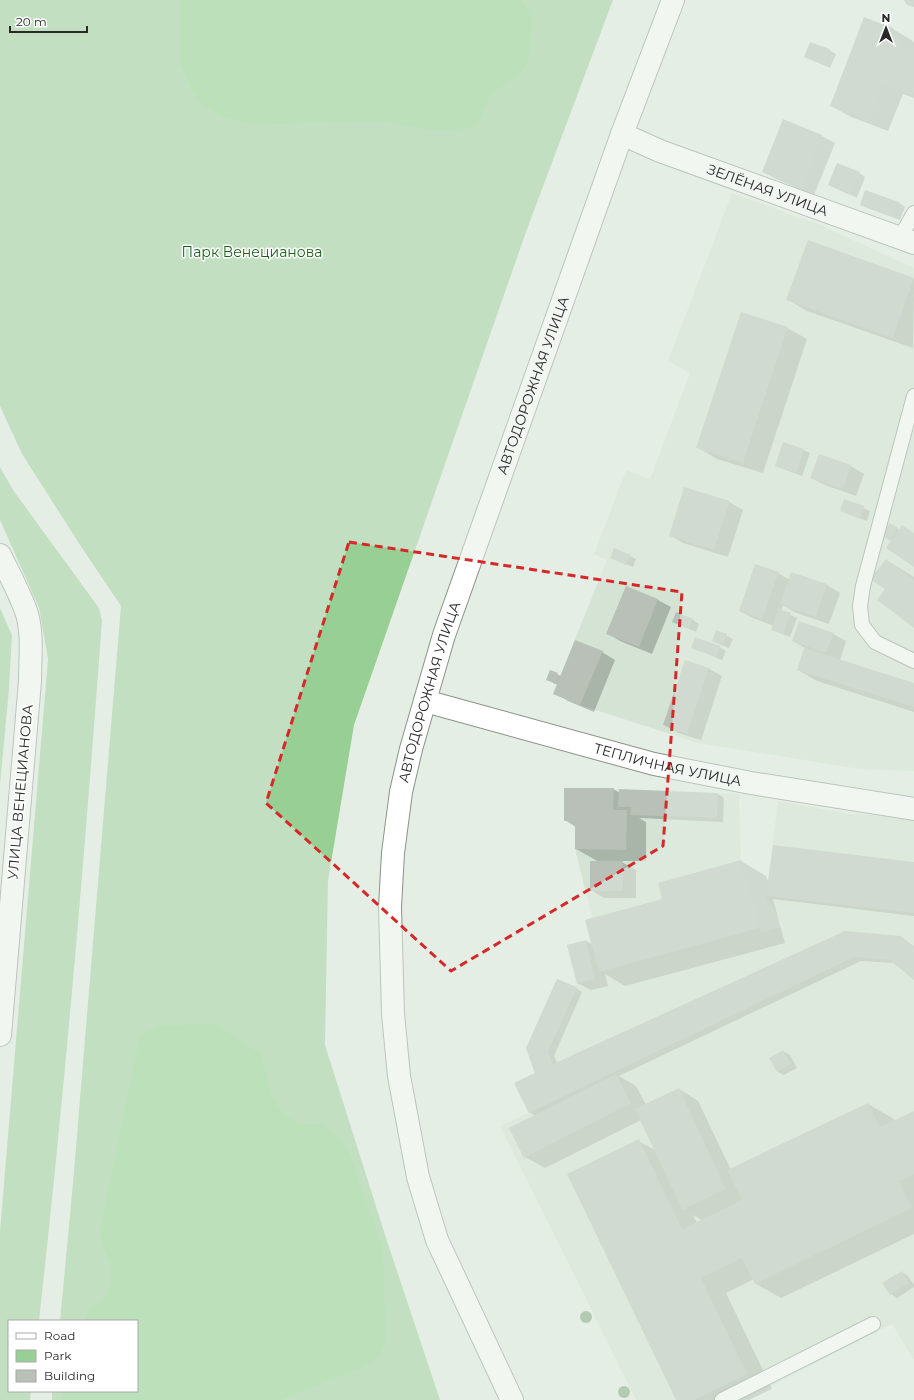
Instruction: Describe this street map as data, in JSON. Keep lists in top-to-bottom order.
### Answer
{
  "streets": {
    "main road": [
      "ЗЕЛЁНАЯ УЛИЦА",
      "АВТОДОРОЖНАЯ УЛИЦА",
      "ТЕПЛИЧНАЯ УЛИЦА",
      "УЛИЦА ВЕНЕЦИАНОВА"
    ]
  },
  "crossings": [
    ["ЗЕЛЁНАЯ УЛИЦА", "АВТОДОРОЖНАЯ УЛИЦА"],
    ["АВТОДОРОЖНАЯ УЛИЦА", "ТЕПЛИЧНАЯ УЛИЦА"]
  ],
  "parks": ["Парк Венецианова"],
  "legend": ["Road", "Park", "Building"],
  "scale_bar": "20 m",
  "north": "top"
}
